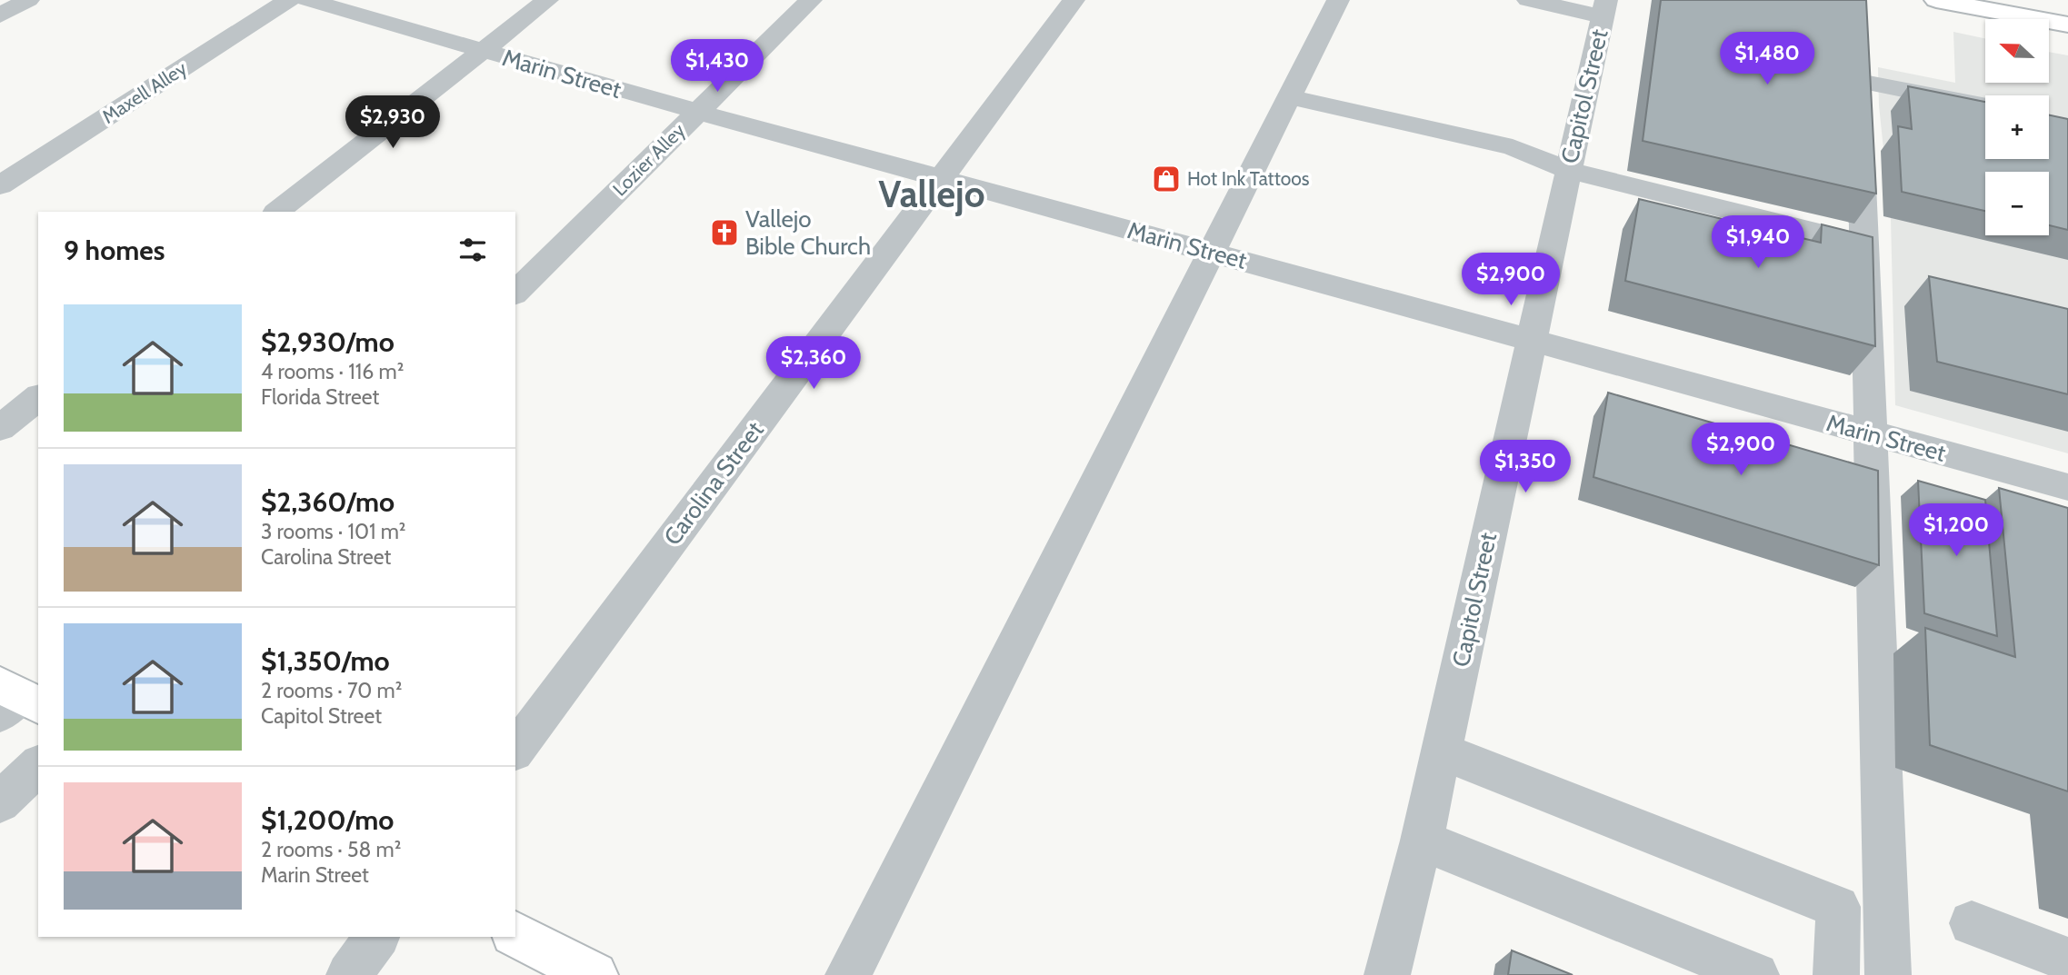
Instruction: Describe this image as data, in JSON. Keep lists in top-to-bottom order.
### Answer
{
  "streets": {
    "street": [
      "Marin Street",
      "Maxell Alley",
      "Capitol Street",
      "Lozier Alley",
      "Carolina Street"
    ]
  },
  "crossings": [
    ["Marin Street", "Capitol Street"],
    ["Marin Street", "Lozier Alley"],
    ["Marin Street", "Carolina Street"]
  ],
  "districts": ["Vallejo"],
  "places": {
    "shop": ["Hot Ink Tattoos"],
    "church": ["Vallejo Bible Church"]
  },
  "north": "left",
  "page": {
    "map_buttons": ["+", "−"],
    "price": [
      "$1,480",
      "$1,430",
      "$2,930",
      "$1,940",
      "$2,900",
      "$2,360",
      "$2,900",
      "$1,350",
      "$1,200"
    ],
    "heading": "9 homes",
    "list": [
      {
        "name": "$2,930/mo",
        "note": "4 rooms · 116 m² · Florida Street"
      },
      {
        "name": "$2,360/mo",
        "note": "3 rooms · 101 m² · Carolina Street"
      },
      {
        "name": "$1,350/mo",
        "note": "2 rooms · 70 m² · Capitol Street"
      },
      {
        "name": "$1,200/mo",
        "note": "2 rooms · 58 m² · Marin Street"
      }
    ]
  }
}
